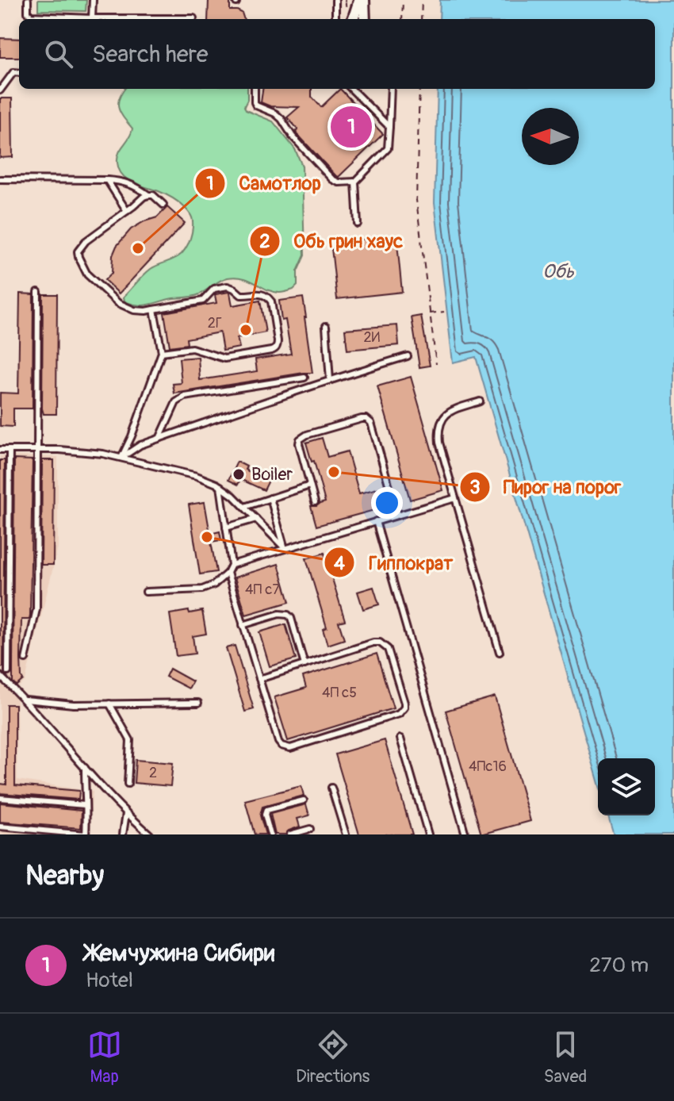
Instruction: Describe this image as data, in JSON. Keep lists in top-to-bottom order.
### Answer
{
  "water": ["Обь"],
  "places": [
    "Самотлор",
    "Обь грин хаус",
    "Пирог на порог",
    "Boiler",
    "Гиппократ"
  ],
  "house_numbers": [
    "2Г",
    "2И",
    "4П с7",
    "4П с5",
    "4Пс16",
    "2"
  ],
  "north": "left",
  "page": {
    "search": "Search here",
    "pins": "1",
    "heading": "Nearby",
    "list": [
      {
        "mark": "1",
        "name": "Жемчужина Сибири",
        "note": "Hotel",
        "value": "270 m"
      }
    ],
    "nav": ["Map", "Directions", "Saved"]
  }
}
